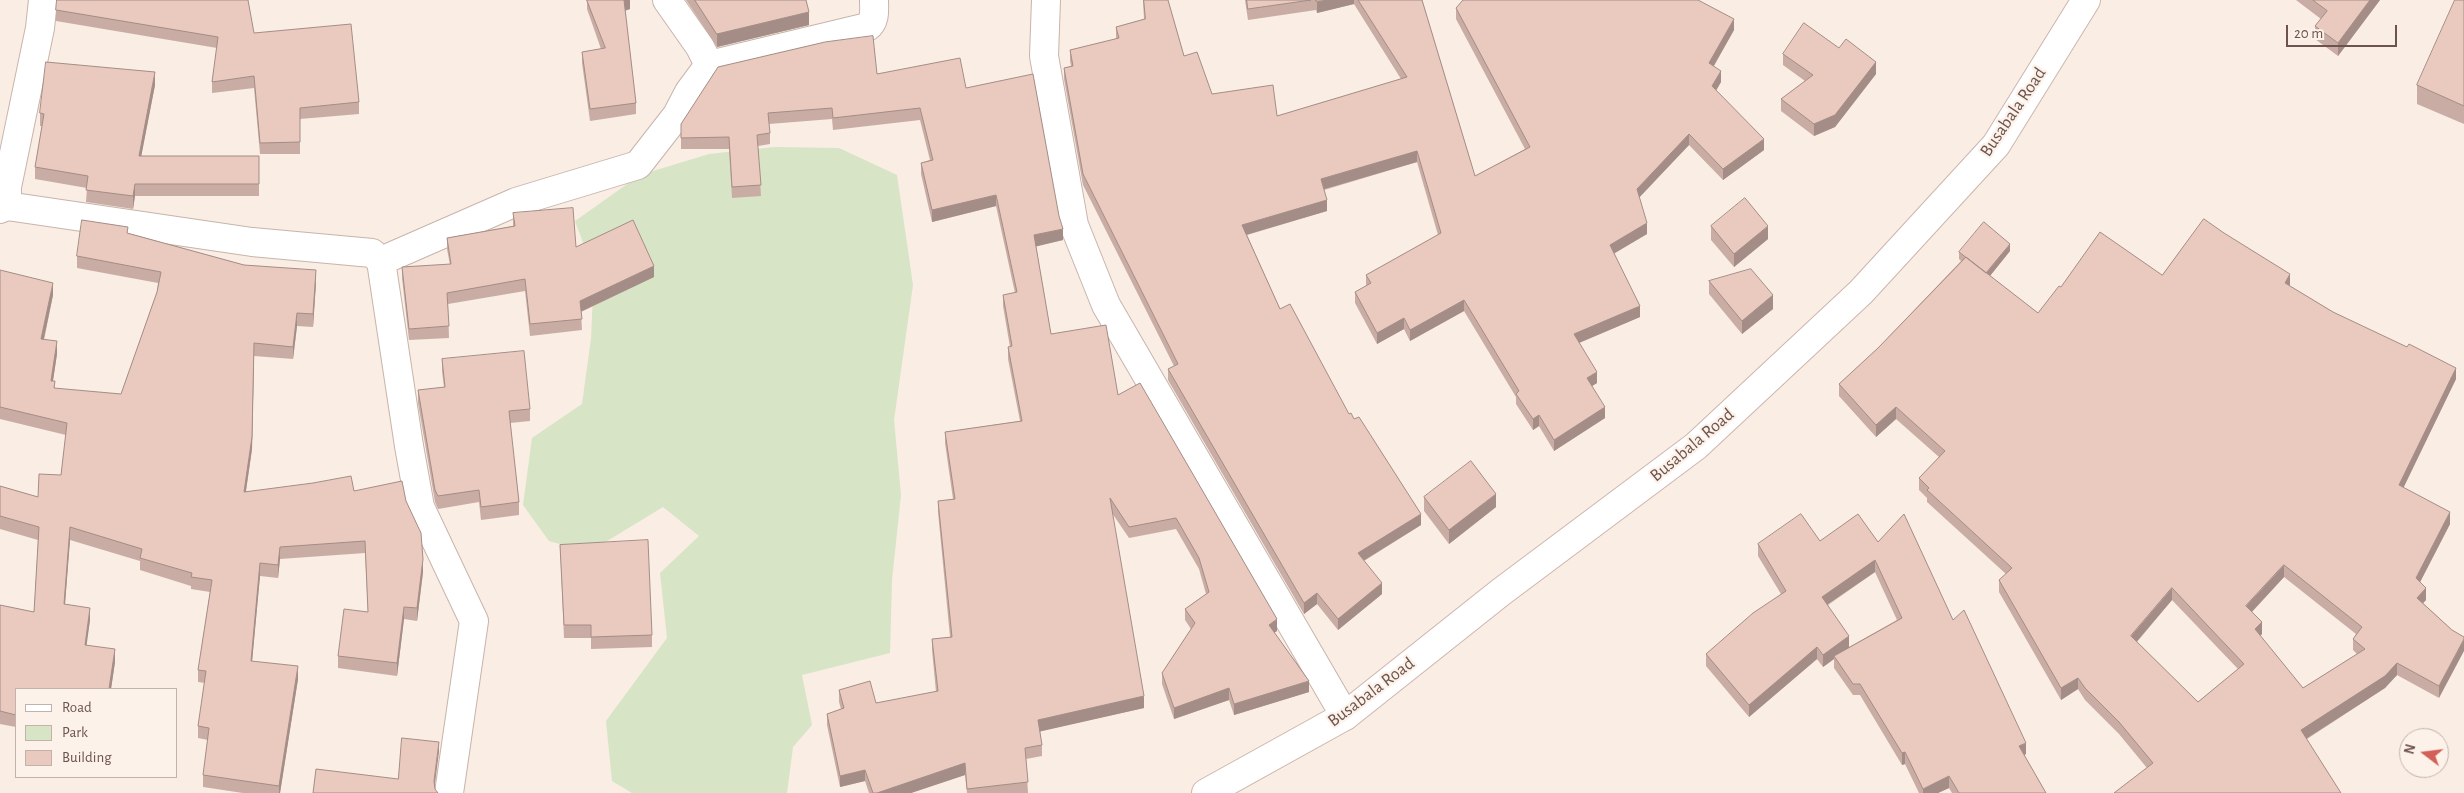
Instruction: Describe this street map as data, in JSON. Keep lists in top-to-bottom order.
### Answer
{
  "streets": {
    "street": ["Busabala Road"]
  },
  "legend": ["Road", "Park", "Building"],
  "scale_bar": "20 m",
  "north": "left"
}
